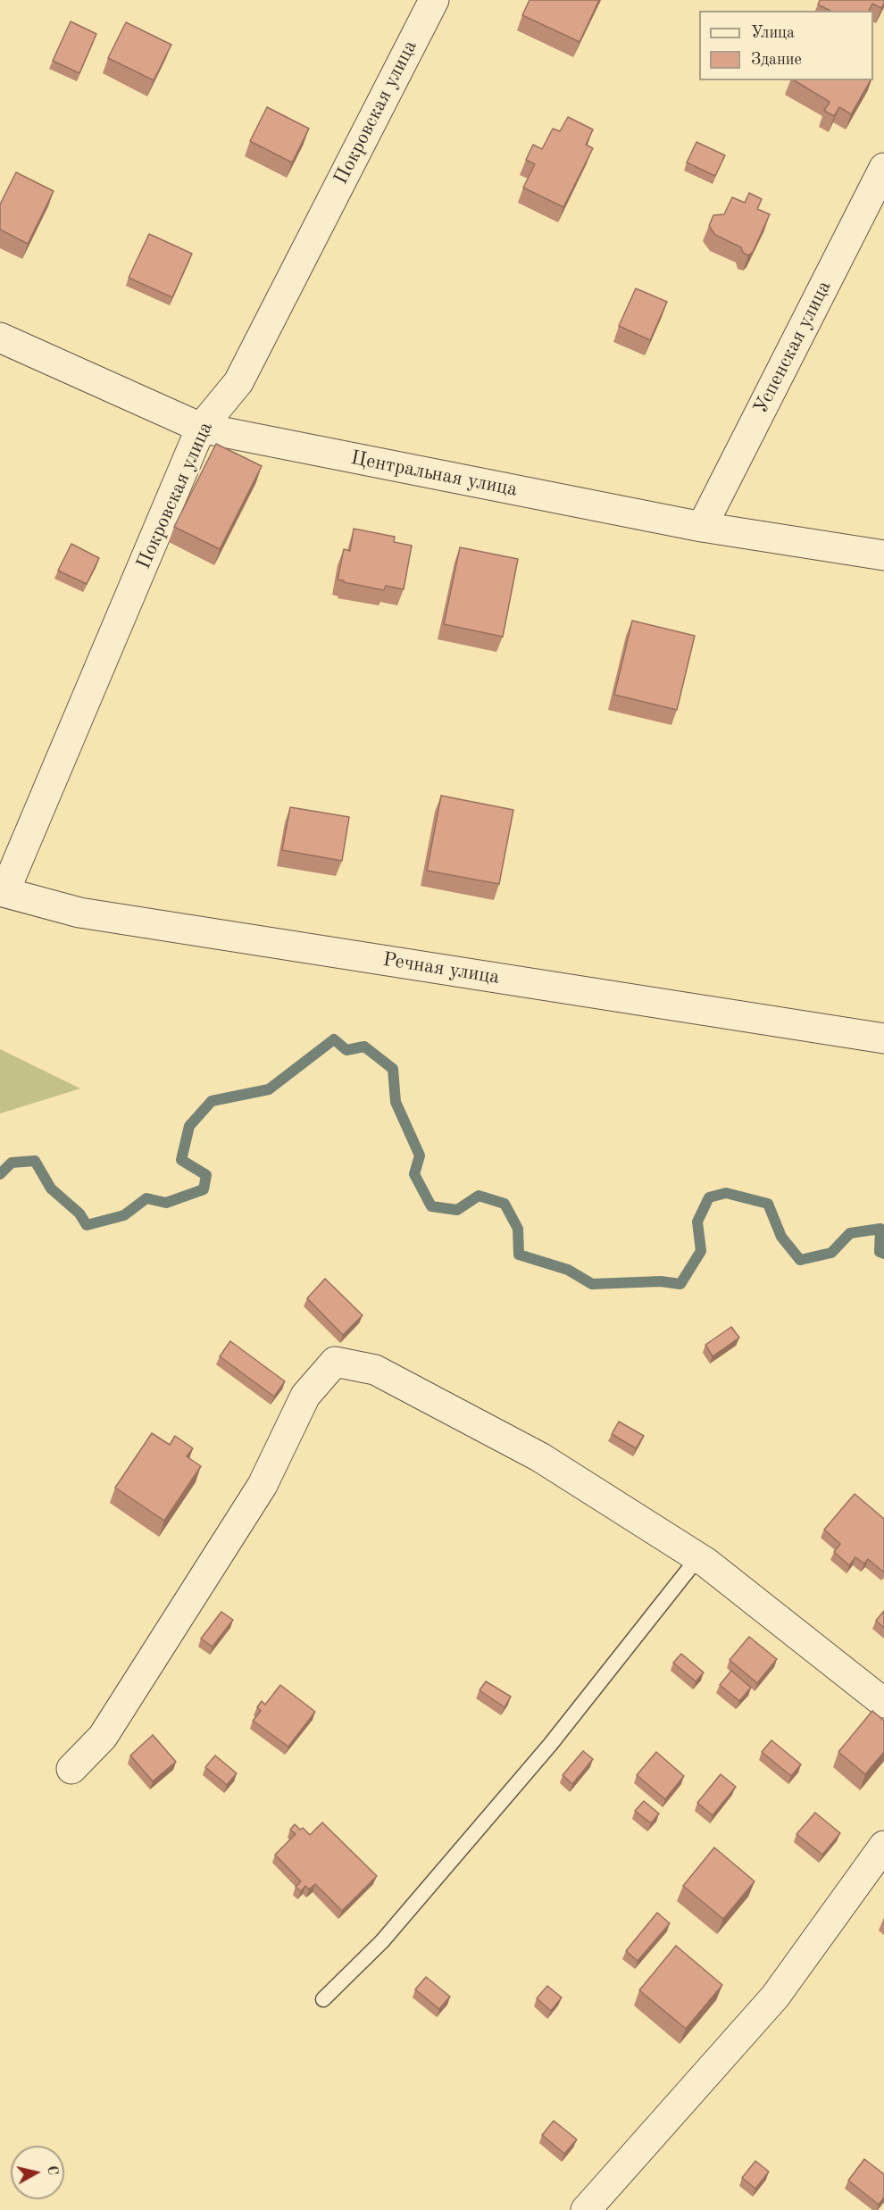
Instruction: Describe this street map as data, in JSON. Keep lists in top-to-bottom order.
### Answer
{
  "streets": {
    "street": [
      "Покровская улица",
      "Успенская улица",
      "Центральная улица",
      "Речная улица"
    ]
  },
  "crossings": [
    ["Покровская улица", "Центральная улица"],
    ["Покровская улица", "Речная улица"],
    ["Успенская улица", "Центральная улица"]
  ],
  "legend": ["Улица", "Здание"],
  "north": "right"
}
